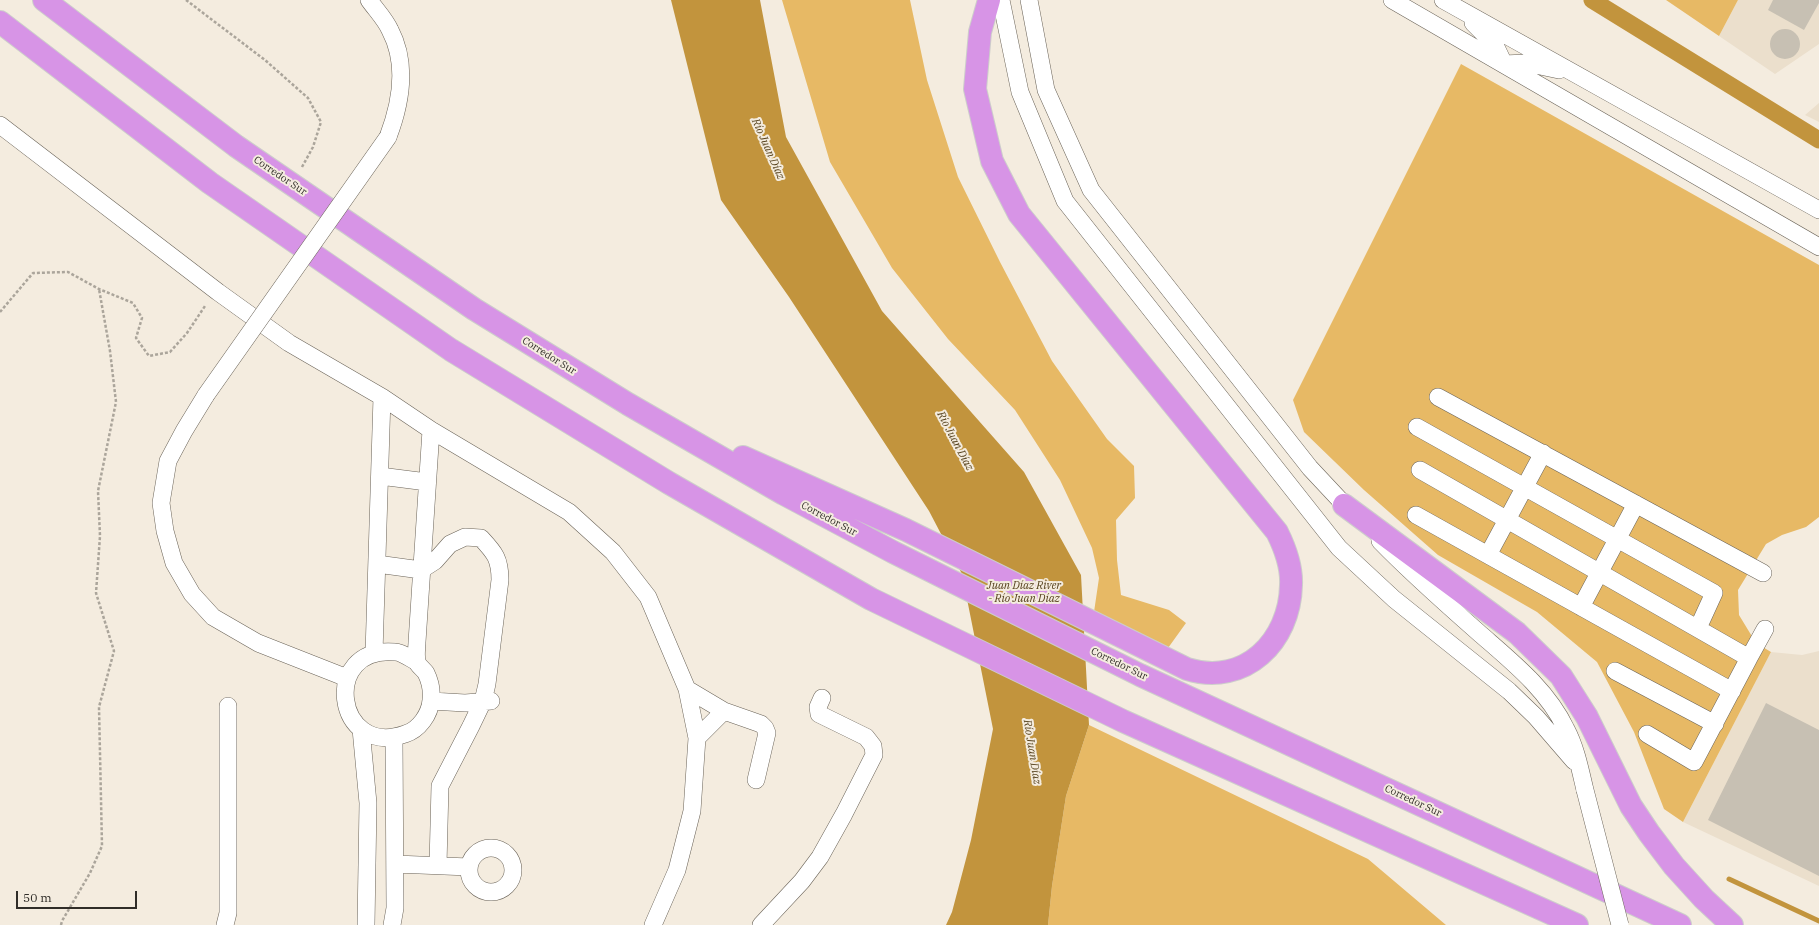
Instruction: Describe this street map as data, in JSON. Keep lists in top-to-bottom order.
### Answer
{
  "streets": {
    "highway": ["Corredor Sur"]
  },
  "water": ["Río Juan Díaz", "Juan Díaz River - Río Juan Díaz"],
  "scale_bar": "50 m"
}
